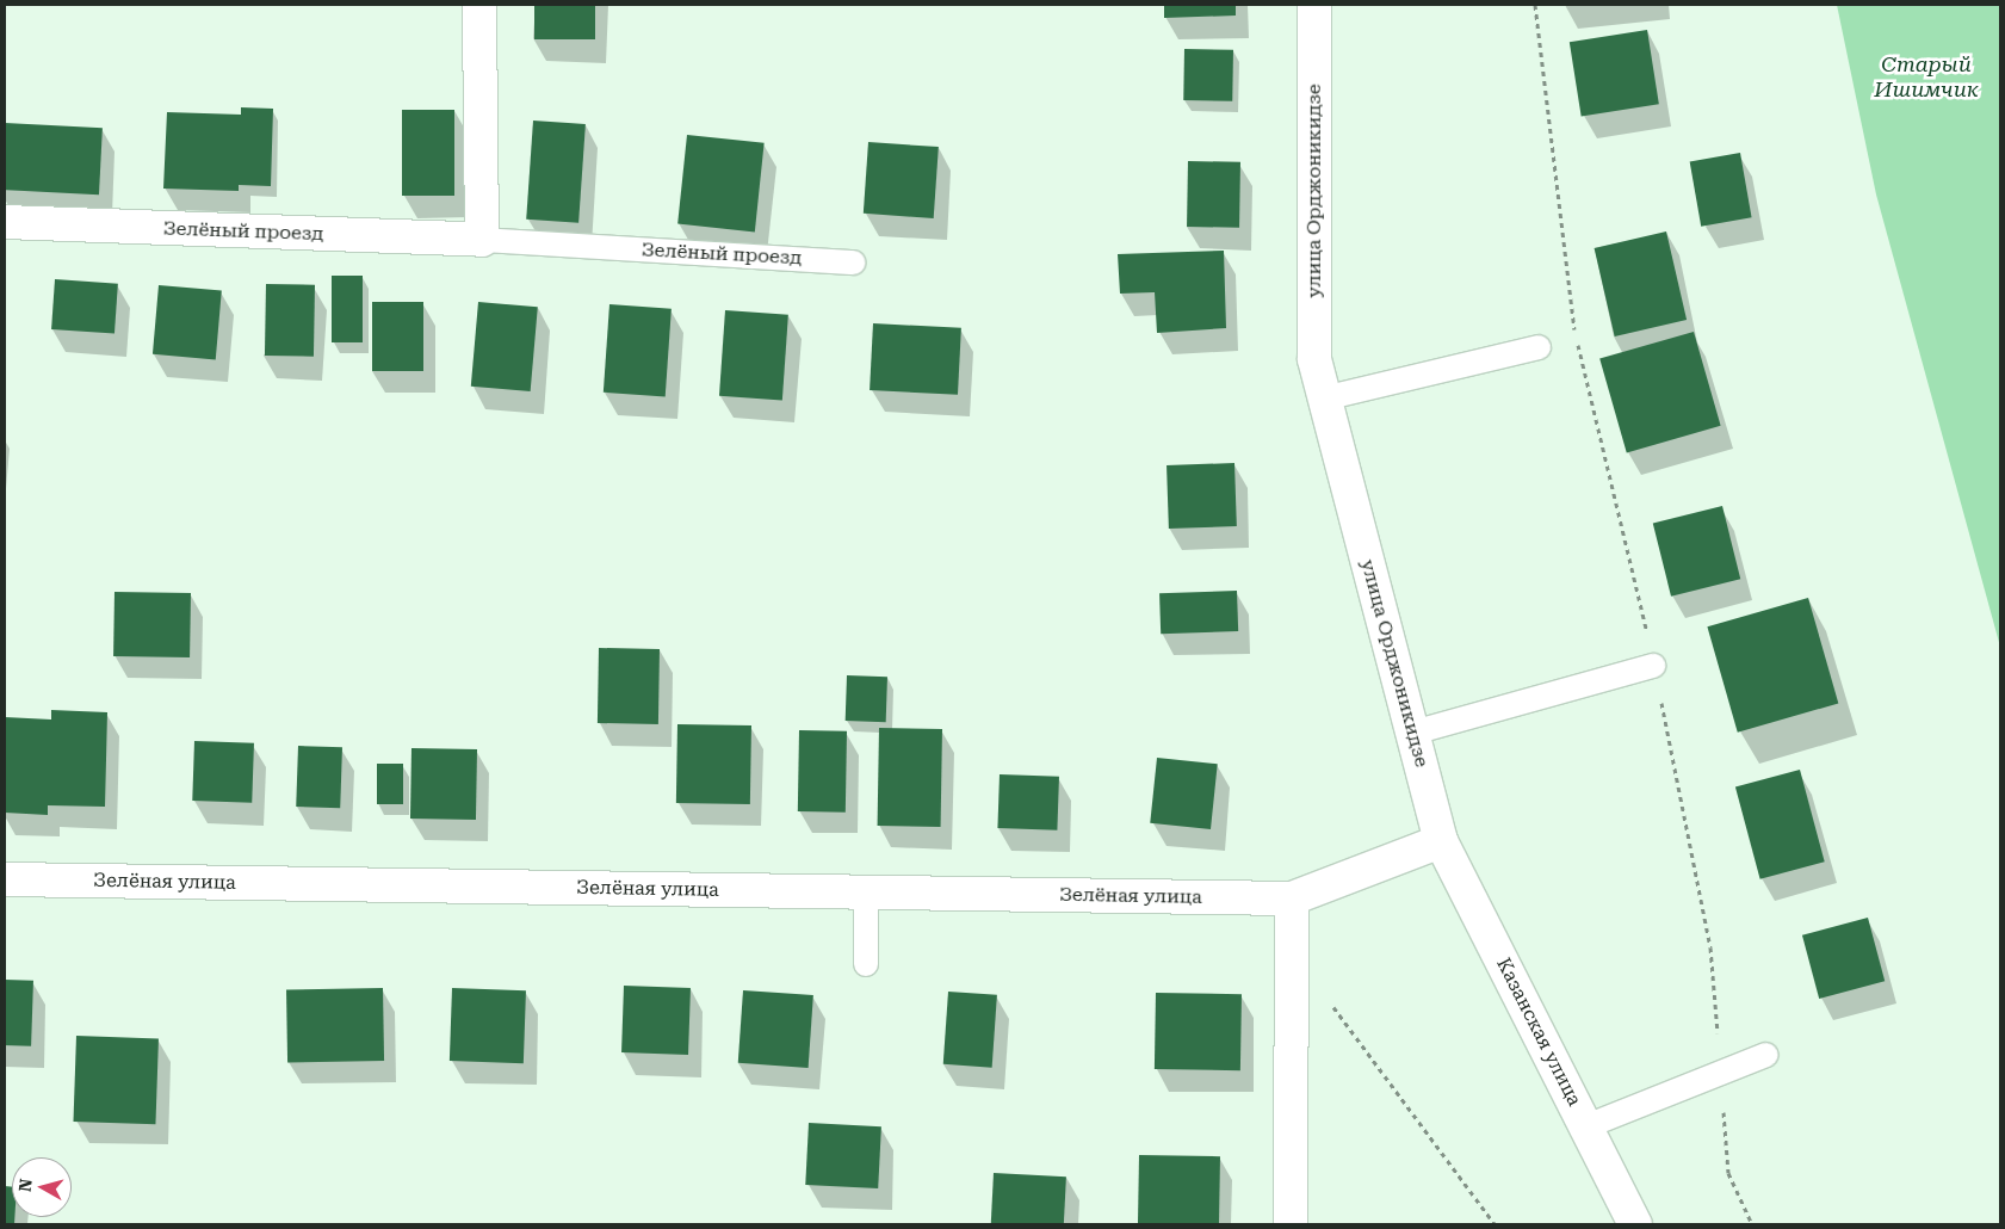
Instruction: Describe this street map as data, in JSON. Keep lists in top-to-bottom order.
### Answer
{
  "streets": {
    "street": [
      "улица Орджоникидзе",
      "Зелёный проезд",
      "Зелёная улица",
      "Казанская улица"
    ]
  },
  "crossings": [
    ["улица Орджоникидзе", "Казанская улица"]
  ],
  "water": ["Старый Ишимчик"],
  "north": "left"
}
